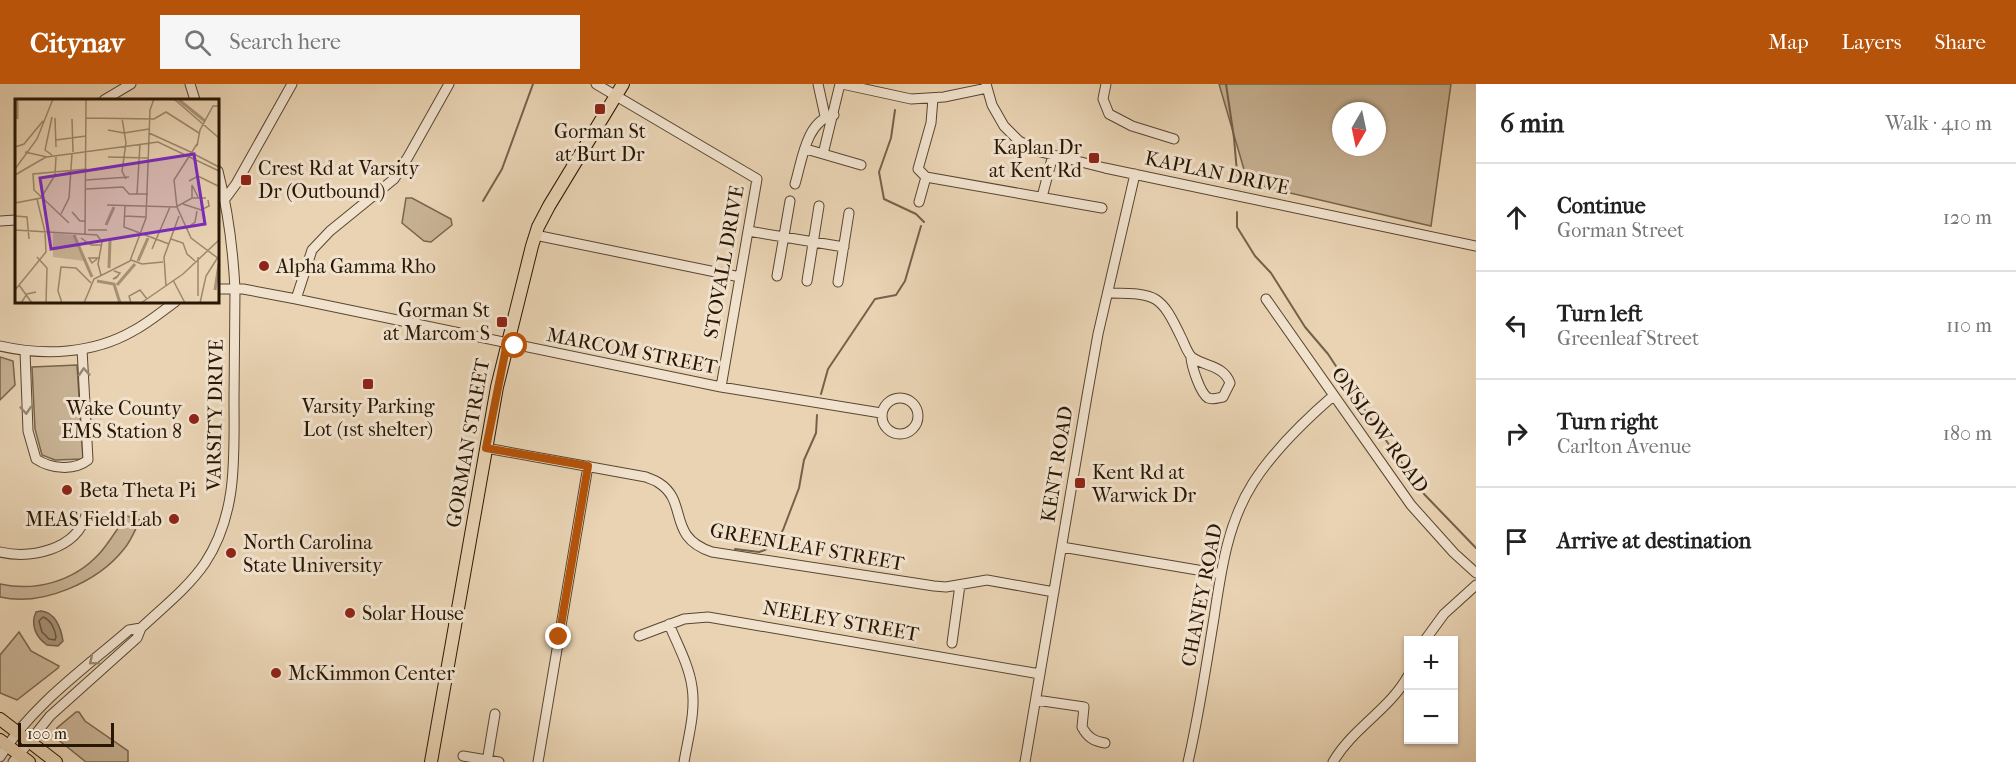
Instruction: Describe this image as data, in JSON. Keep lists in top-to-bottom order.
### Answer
{
  "streets": {
    "main road": ["GORMAN STREET"],
    "street": [
      "KAPLAN DRIVE",
      "STOVALL DRIVE",
      "MARCOM STREET",
      "VARSITY DRIVE",
      "ONSLOW ROAD",
      "KENT ROAD",
      "GREENLEAF STREET",
      "CHANEY ROAD",
      "NEELEY STREET"
    ]
  },
  "crossings": [
    ["KAPLAN DRIVE", "KENT ROAD"],
    ["STOVALL DRIVE", "MARCOM STREET"],
    ["STOVALL DRIVE", "GORMAN STREET"],
    ["MARCOM STREET", "VARSITY DRIVE"],
    ["MARCOM STREET", "GORMAN STREET"],
    ["ONSLOW ROAD", "CHANEY ROAD"],
    ["GORMAN STREET", "GREENLEAF STREET"],
    ["KENT ROAD", "GREENLEAF STREET"],
    ["KENT ROAD", "NEELEY STREET"]
  ],
  "places": {
    "transit": [
      "Gorman St at Burt Dr",
      "Kaplan Dr at Kent Rd",
      "Crest Rd at Varsity Dr (Outbound)",
      "Gorman St at Marcom S",
      "Varsity Parking Lot (1st shelter)",
      "Kent Rd at Warwick Dr"
    ],
    "other": [
      "Alpha Gamma Rho",
      "Wake County EMS Station 8",
      "Beta Theta Pi",
      "MEAS Field Lab",
      "North Carolina State University",
      "Solar House",
      "McKimmon Center"
    ]
  },
  "scale_bar": "100 m",
  "north": "bottom",
  "page": {
    "header": "Citynav",
    "search": "Search here",
    "nav": ["Map", "Layers", "Share"],
    "heading": ["6 min", "Walk · 410 m"],
    "list": [
      ["Continue", "Gorman Street", "120 m"],
      ["Turn left", "Greenleaf Street", "110 m"],
      ["Turn right", "Carlton Avenue", "180 m"],
      "Arrive at destination"
    ],
    "map_buttons": ["+", "−"],
    "scale": "100 m"
  }
}
